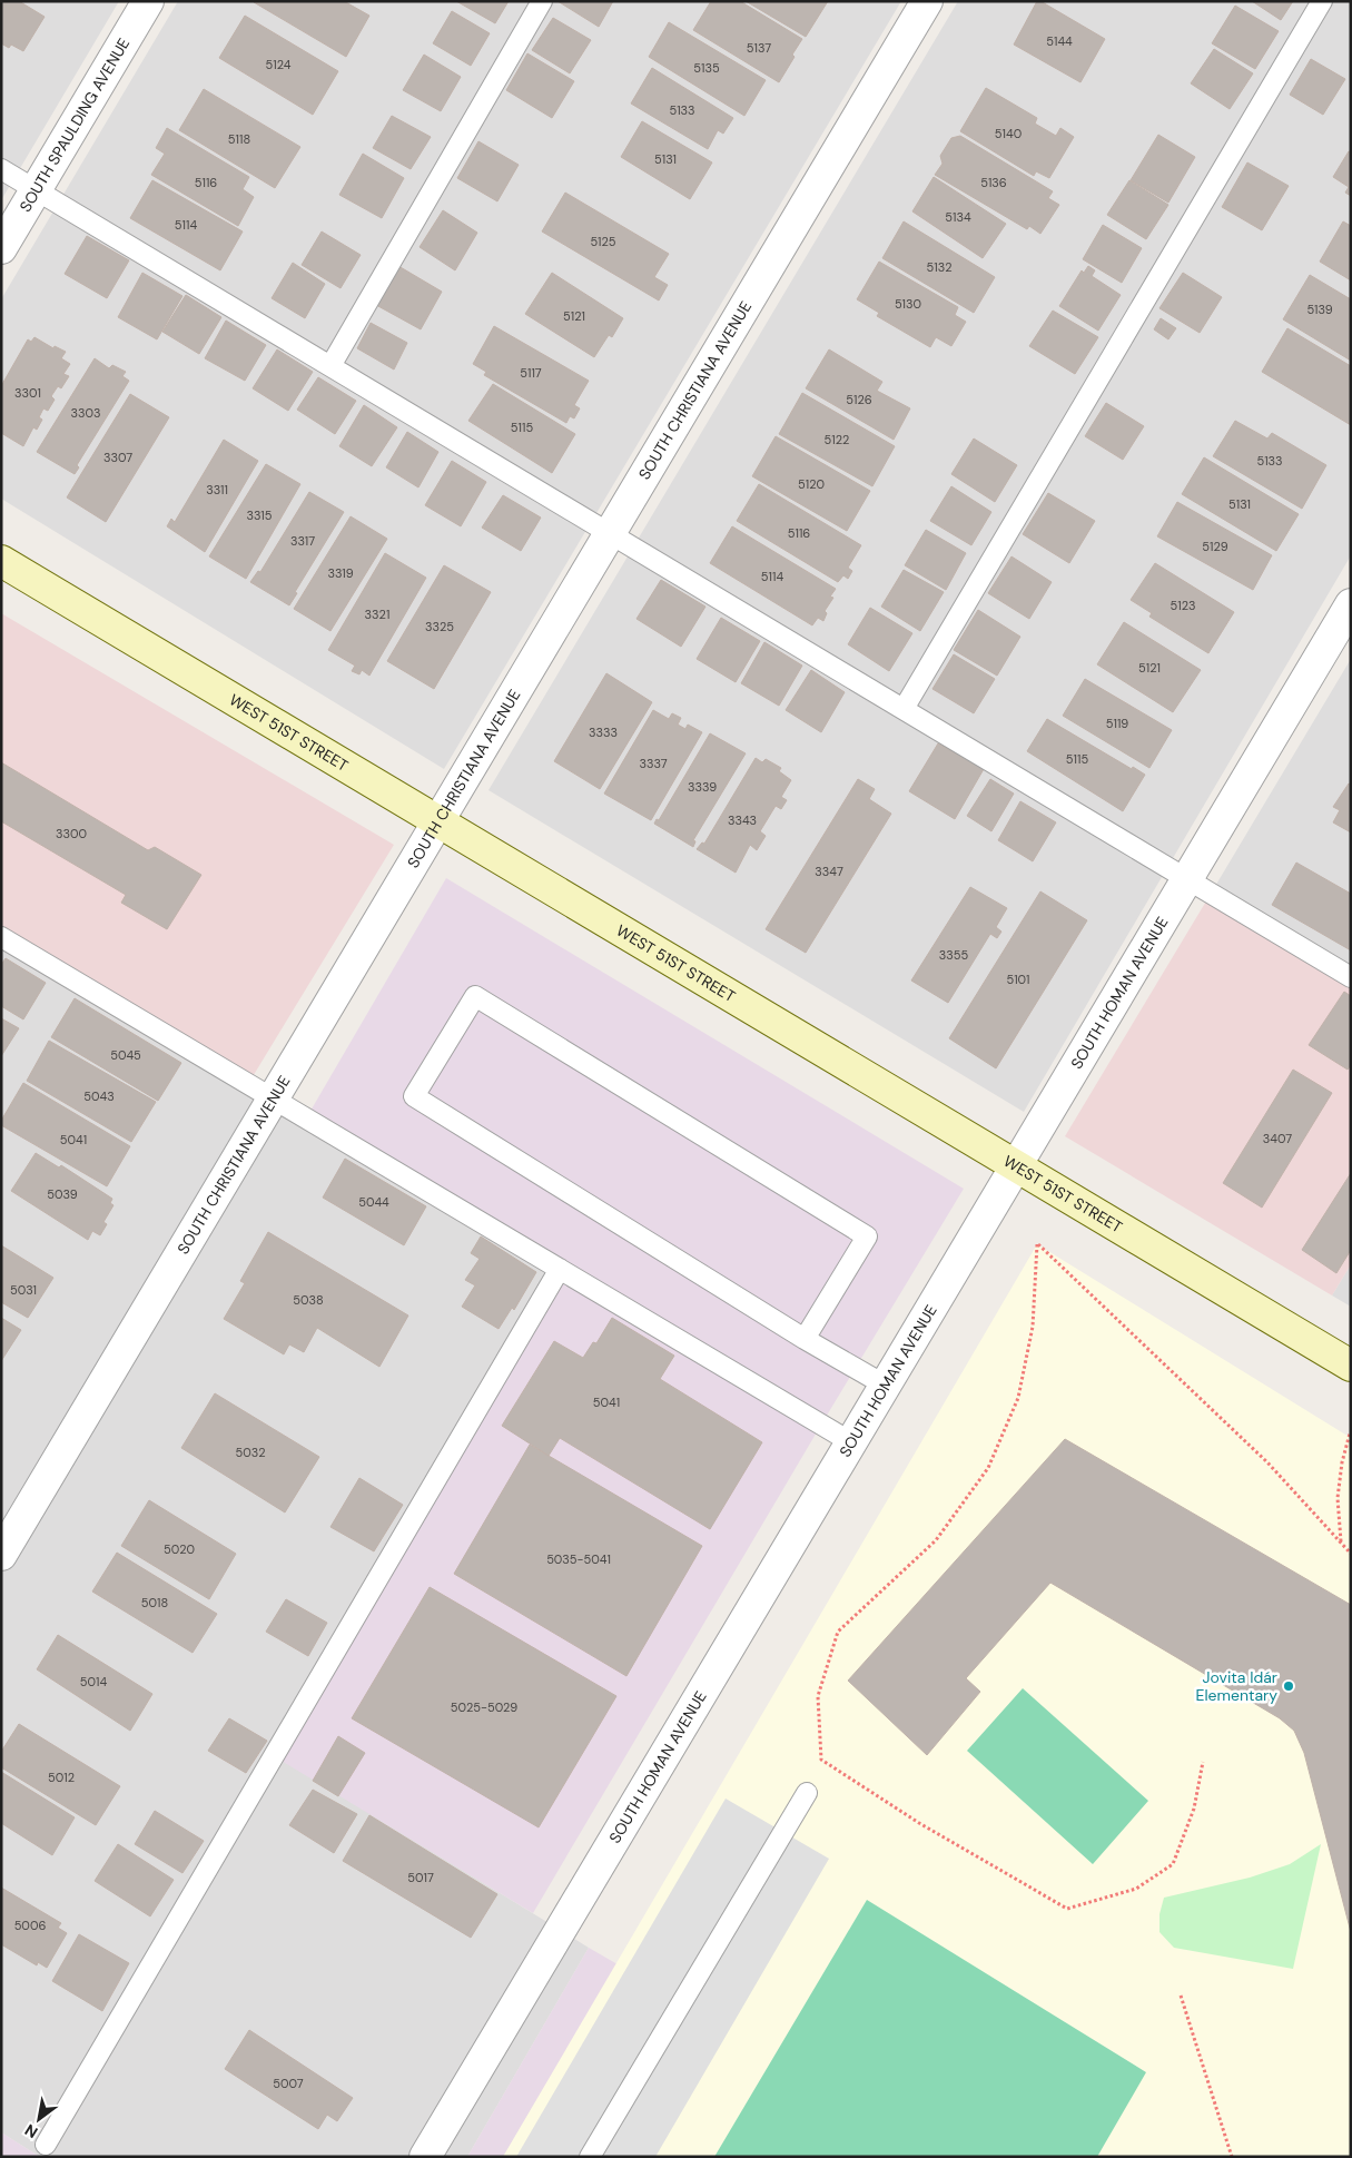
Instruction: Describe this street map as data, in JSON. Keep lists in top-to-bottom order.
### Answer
{
  "streets": {
    "street": [
      "SOUTH SPAULDING AVENUE",
      "SOUTH CHRISTIANA AVENUE",
      "WEST 51ST STREET",
      "SOUTH HOMAN AVENUE"
    ]
  },
  "crossings": [
    ["SOUTH CHRISTIANA AVENUE", "WEST 51ST STREET"],
    ["WEST 51ST STREET", "SOUTH HOMAN AVENUE"]
  ],
  "places": ["Jovita Idár Elementary"],
  "house_numbers": [
    "5144",
    "5137",
    "5124",
    "5135",
    "5133",
    "5140",
    "5118",
    "5131",
    "5116",
    "5136",
    "5134",
    "5114",
    "5125",
    "5132",
    "5130",
    "5139",
    "5121",
    "5117",
    "3301",
    "5126",
    "3303",
    "5115",
    "5122",
    "3307",
    "5133",
    "5120",
    "3311",
    "5131",
    "3315",
    "5116",
    "3317",
    "5129",
    "3319",
    "5114",
    "5123",
    "3321",
    "3325",
    "5121",
    "5119",
    "3333",
    "5115",
    "3337",
    "3339",
    "3343",
    "3300",
    "3347",
    "3355",
    "5101",
    "5045",
    "5043",
    "3407",
    "5041",
    "5039",
    "5044",
    "5031",
    "5038",
    "5041",
    "5032",
    "5020",
    "5035-5041",
    "5018",
    "5014",
    "5025-5029",
    "5012",
    "5017",
    "5006",
    "5007"
  ],
  "north": "bottom left"
}
